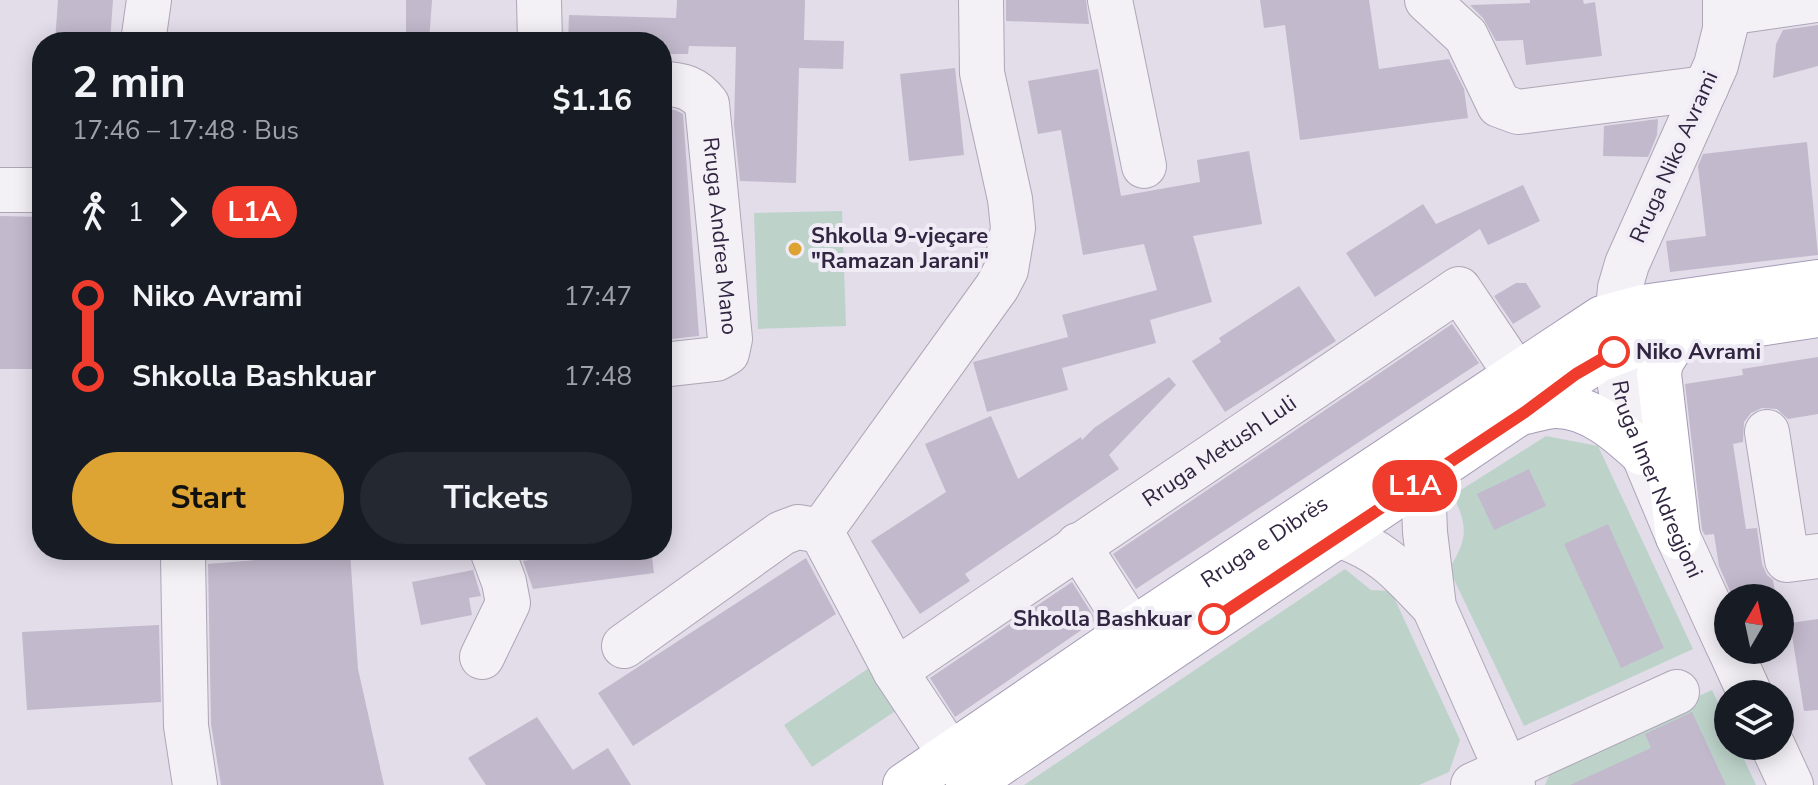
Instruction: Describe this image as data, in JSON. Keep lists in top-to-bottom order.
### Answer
{
  "streets": {
    "main road": ["Rruga e Dibrës"],
    "street": [
      "Rruga Niko Avrami",
      "Rruga Andrea Mano",
      "Rruga Metush Luli",
      "Rruga Imer Ndregjoni"
    ]
  },
  "crossings": [
    ["Rruga Niko Avrami", "Rruga Imer Ndregjoni"],
    ["Rruga Niko Avrami", "Rruga e Dibrës"],
    ["Rruga Metush Luli", "Rruga e Dibrës"],
    ["Rruga Imer Ndregjoni", "Rruga e Dibrës"]
  ],
  "places": ["Shkolla 9-vjeçare \"Ramazan Jarani\"", "Niko Avrami", "Shkolla Bashkuar"],
  "lines": ["bus line L1A"],
  "north": "top",
  "page": {
    "on_map": "L1A",
    "heading": ["2 min", "17:46 – 17:48 · Bus", "$1.16"],
    "legs": ["1", "L1A"],
    "list": [
      {
        "name": "Niko Avrami",
        "value": "17:47"
      },
      {
        "name": "Shkolla Bashkuar",
        "value": "17:48"
      }
    ],
    "buttons": ["Start", "Tickets"]
  }
}
